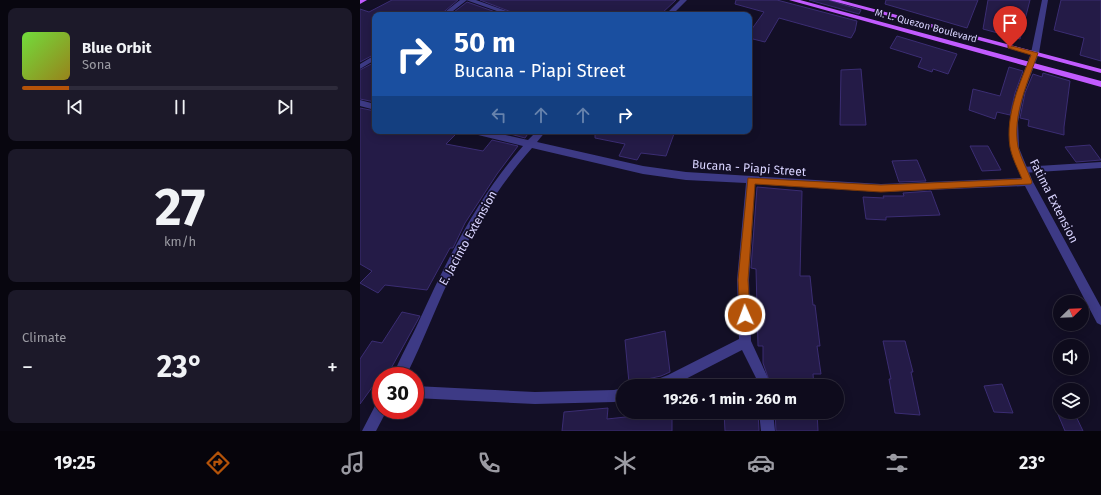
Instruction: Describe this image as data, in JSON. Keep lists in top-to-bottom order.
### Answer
{
  "streets": {
    "main road": ["M. L. Quezon Boulevard"],
    "street": ["Bucana - Piapi Street", "Fatima Extension", "E. Jacinto Extension"]
  },
  "crossings": [
    ["M. L. Quezon Boulevard", "Fatima Extension"],
    ["Bucana - Piapi Street", "Fatima Extension"],
    ["Bucana - Piapi Street", "E. Jacinto Extension"]
  ],
  "north": "top right",
  "page": {
    "turn": ["50 m", "Bucana - Piapi Street"],
    "song": ["Blue Orbit", "Sona"],
    "tile": [
      ["27", "km/h"],
      "Climate"
    ],
    "heat": ["−", "23°", "+"],
    "limit": "30",
    "trip": "19:26 · 1 min · 260 m",
    "tabs": ["19:25", "23°"]
  }
}
